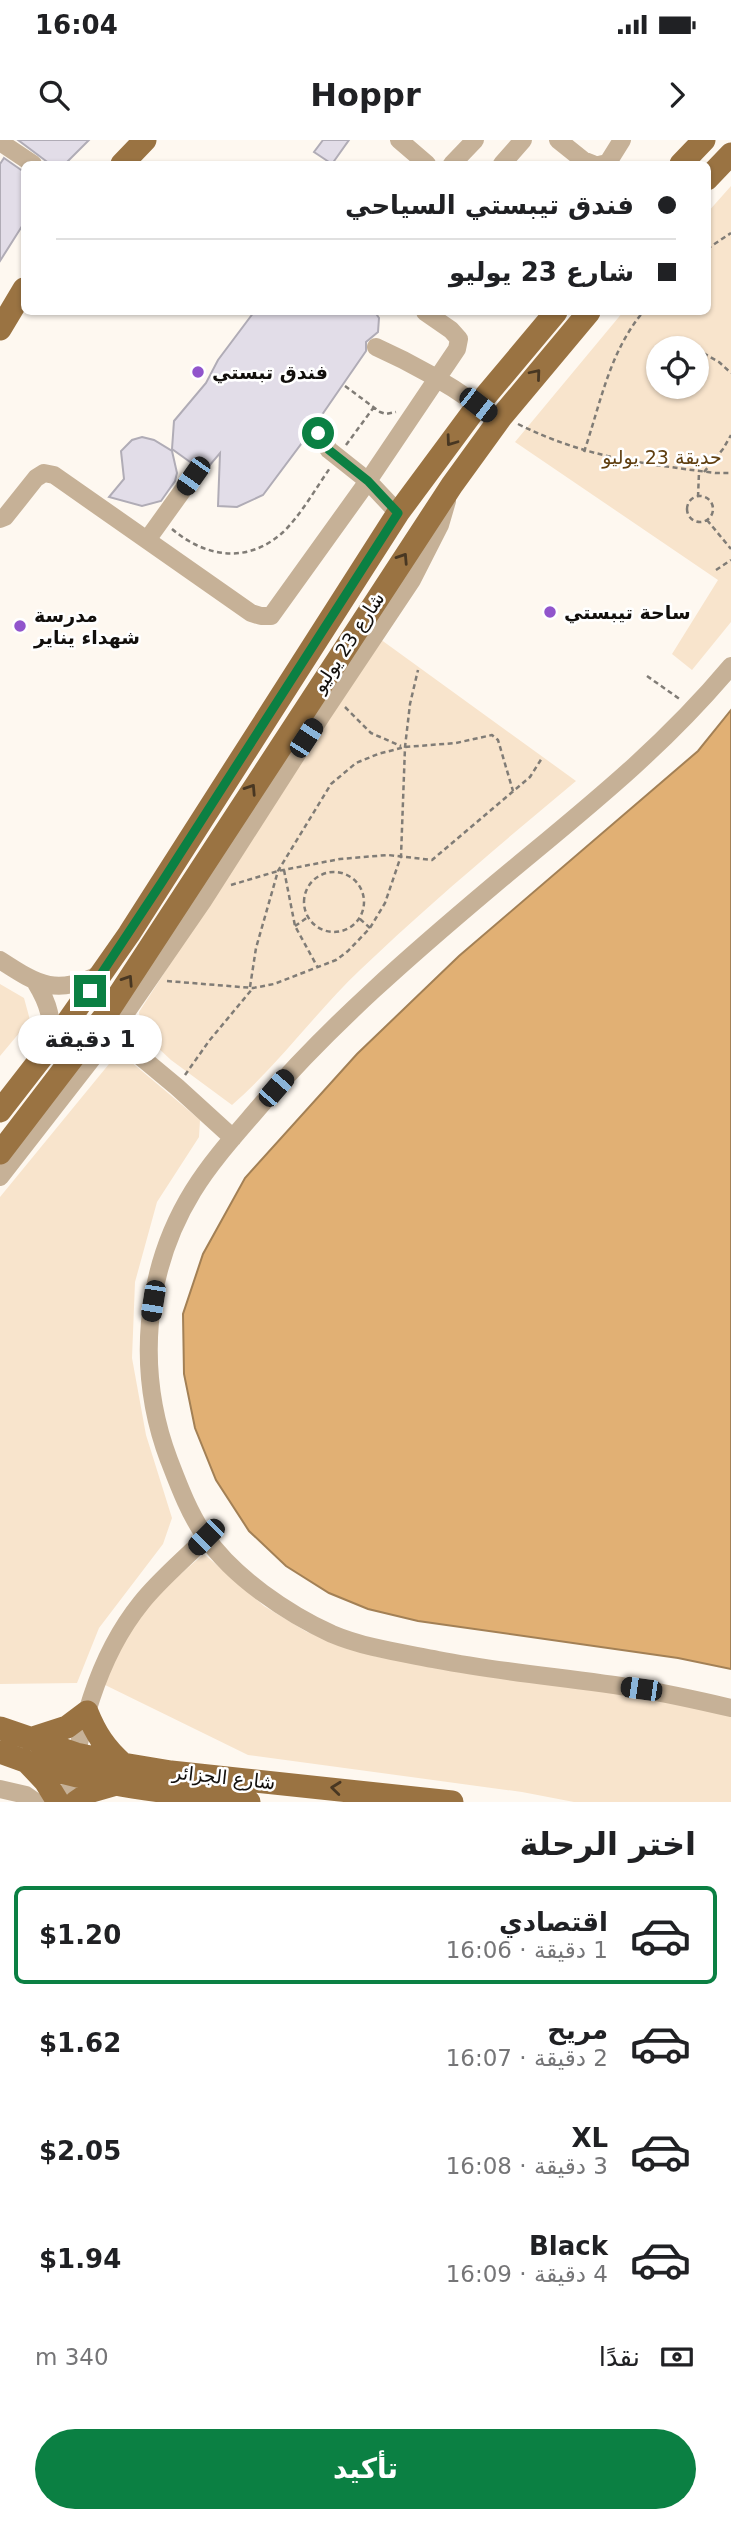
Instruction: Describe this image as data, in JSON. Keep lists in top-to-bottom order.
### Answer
{
  "streets": {
    "main road": ["شارع 23 يوليو", "شارع الجزائر"]
  },
  "parks": ["حديقة 23 يوليو"],
  "places": ["فندق تبستي", "ساحة تيبستي", "مدرسة شهداء يناير"],
  "page": {
    "status": "16:04",
    "header": "Hoppr",
    "banner": ["فندق تيبستي السياحي", "شارع 23 يوليو"],
    "bubble": "1 دقيقة",
    "heading": "اختر الرحلة",
    "list": [
      {
        "name": "اقتصادي",
        "note": "1 دقيقة · 16:06",
        "value": "$1.20"
      },
      {
        "name": "مريح",
        "note": "2 دقيقة · 16:07",
        "value": "$1.62"
      },
      {
        "name": "XL",
        "note": "3 دقيقة · 16:08",
        "value": "$2.05"
      },
      {
        "name": "Black",
        "note": "4 دقيقة · 16:09",
        "value": "$1.94"
      }
    ],
    "pay": ["نقدًا", "340 m"],
    "buttons": "تأكيد"
  }
}
